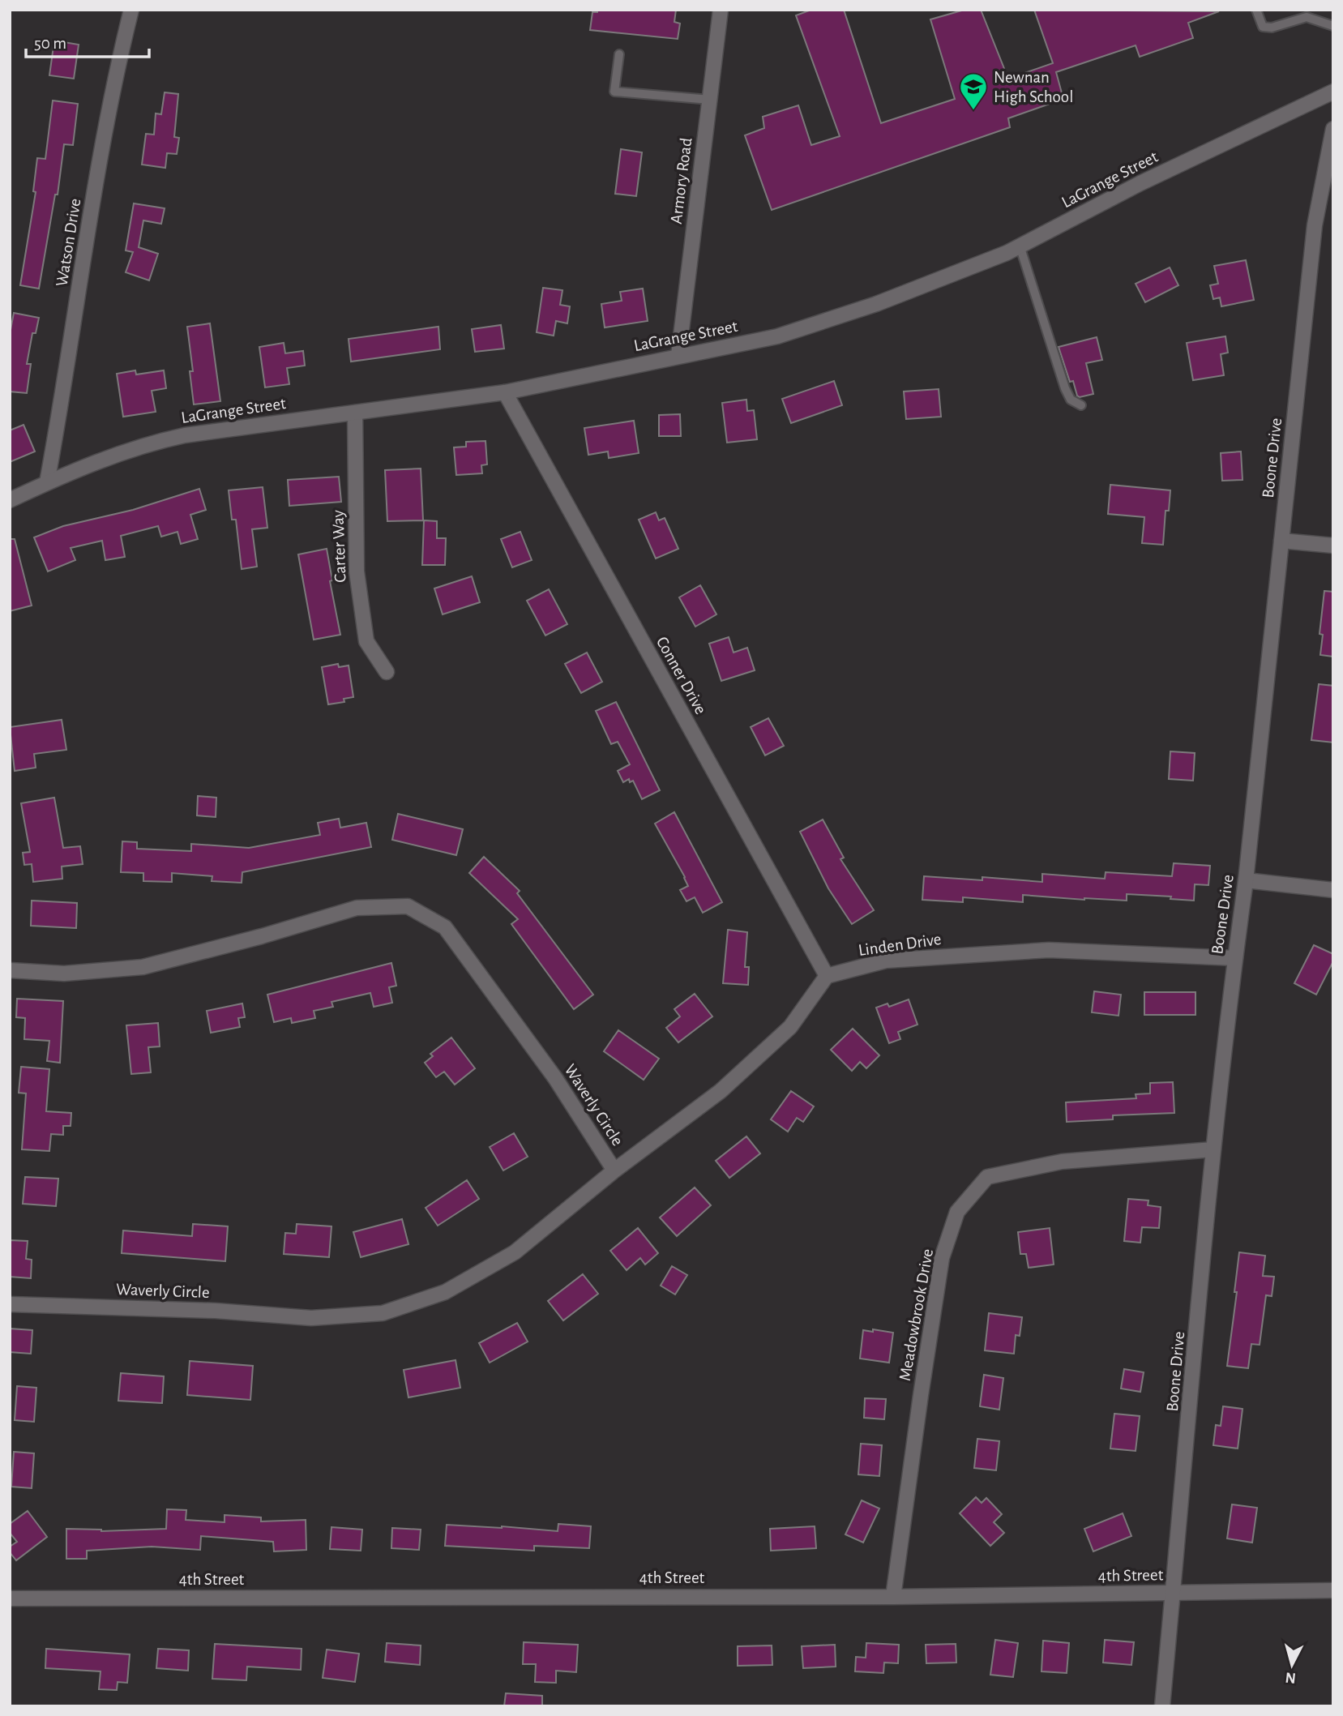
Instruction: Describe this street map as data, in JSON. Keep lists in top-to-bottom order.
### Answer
{
  "streets": {
    "street": [
      "LaGrange Street",
      "Armory Road",
      "Watson Drive",
      "Boone Drive",
      "Carter Way",
      "Conner Drive",
      "Linden Drive",
      "Waverly Circle",
      "Meadowbrook Drive",
      "4th Street"
    ]
  },
  "crossings": [
    ["LaGrange Street", "Armory Road"],
    ["LaGrange Street", "Watson Drive"],
    ["LaGrange Street", "Carter Way"],
    ["LaGrange Street", "Conner Drive"],
    ["Boone Drive", "Linden Drive"],
    ["Boone Drive", "Meadowbrook Drive"],
    ["Boone Drive", "4th Street"],
    ["Conner Drive", "Linden Drive"],
    ["Meadowbrook Drive", "4th Street"]
  ],
  "places": {
    "school or university": ["Newnan High School"]
  },
  "scale_bar": "50 m",
  "north": "bottom"
}
